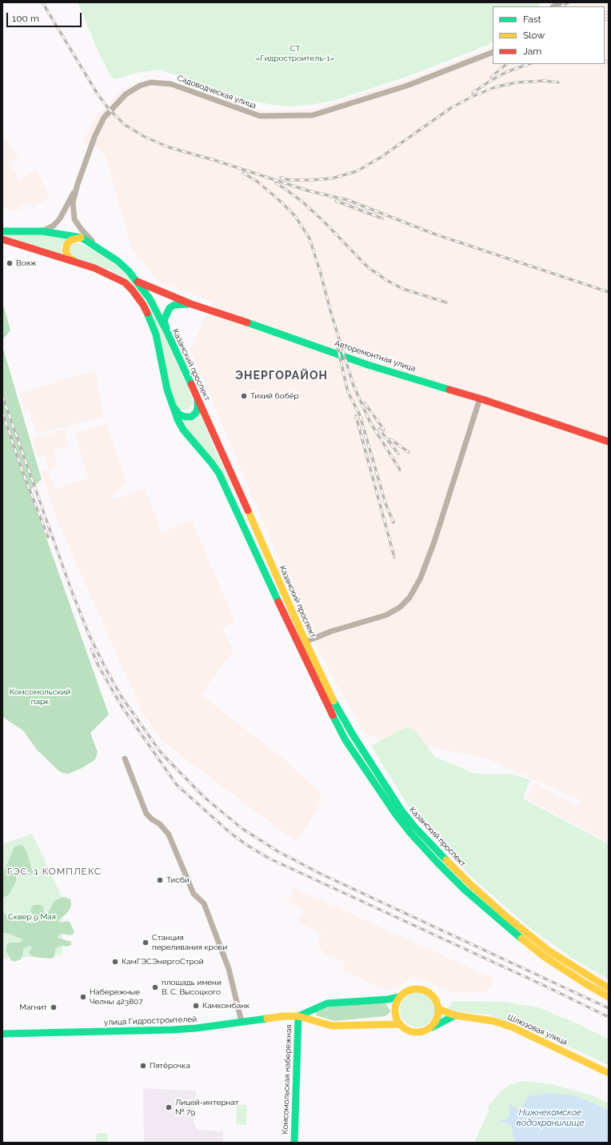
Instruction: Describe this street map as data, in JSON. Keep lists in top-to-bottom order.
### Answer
{
  "streets": {
    "main road": [
      "Авторемонтная улица",
      "Казанский проспект",
      "улица Гидростроителей",
      "Шлюзовая улица",
      "Комсомольская набережная"
    ],
    "street": ["Садоводческая улица"]
  },
  "crossings": [
    ["Авторемонтная улица", "Казанский проспект"],
    ["улица Гидростроителей", "Комсомольская набережная"]
  ],
  "districts": ["ЭНЕРГОРАЙОН", "ГЭС, 1 КОМПЛЕКС"],
  "water": ["Нижнекамское водохранилище"],
  "parks": ["СТ «Гидростроитель-1»", "Комсомольский парк", "Сквер 9 Мая"],
  "places": [
    "Вояж",
    "Тихий бобёр",
    "Тисби",
    "Станция переливания крови",
    "КамГЭСЭнергоСтрой",
    "площадь имени В. С. Высоцкого",
    "Набережные Челны 423807",
    "Камкомбанк",
    "Магнит",
    "Пятёрочка",
    "Лицей-интернат № 79"
  ],
  "legend": ["Fast", "Slow", "Jam"],
  "scale_bar": "100 m"
}
